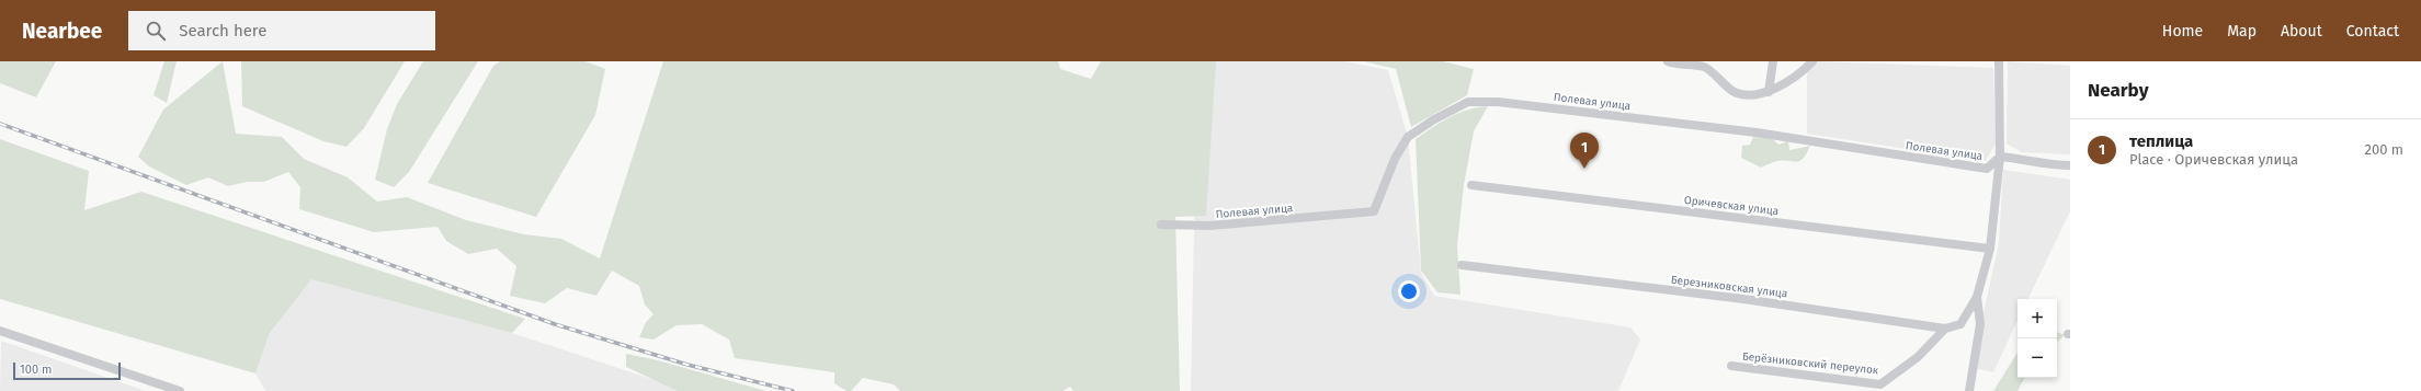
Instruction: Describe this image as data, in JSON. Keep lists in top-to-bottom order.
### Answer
{
  "streets": {
    "street": [
      "Полевая улица",
      "Оричевская улица",
      "Березниковская улица",
      "Берёзниковский переулок"
    ]
  },
  "crossings": [
    ["Березниковская улица", "Берёзниковский переулок"]
  ],
  "scale_bar": "100 m",
  "page": {
    "header": "Nearbee",
    "search": "Search here",
    "nav": [
      "Home",
      "Map",
      "About",
      "Contact"
    ],
    "heading": "Nearby",
    "list": [
      {
        "mark": "1",
        "name": "теплица",
        "note": "Place · Оричевская улица",
        "value": "200 m"
      }
    ],
    "pins": "1",
    "map_buttons": ["+", "−"],
    "scale": "100 m"
  }
}
